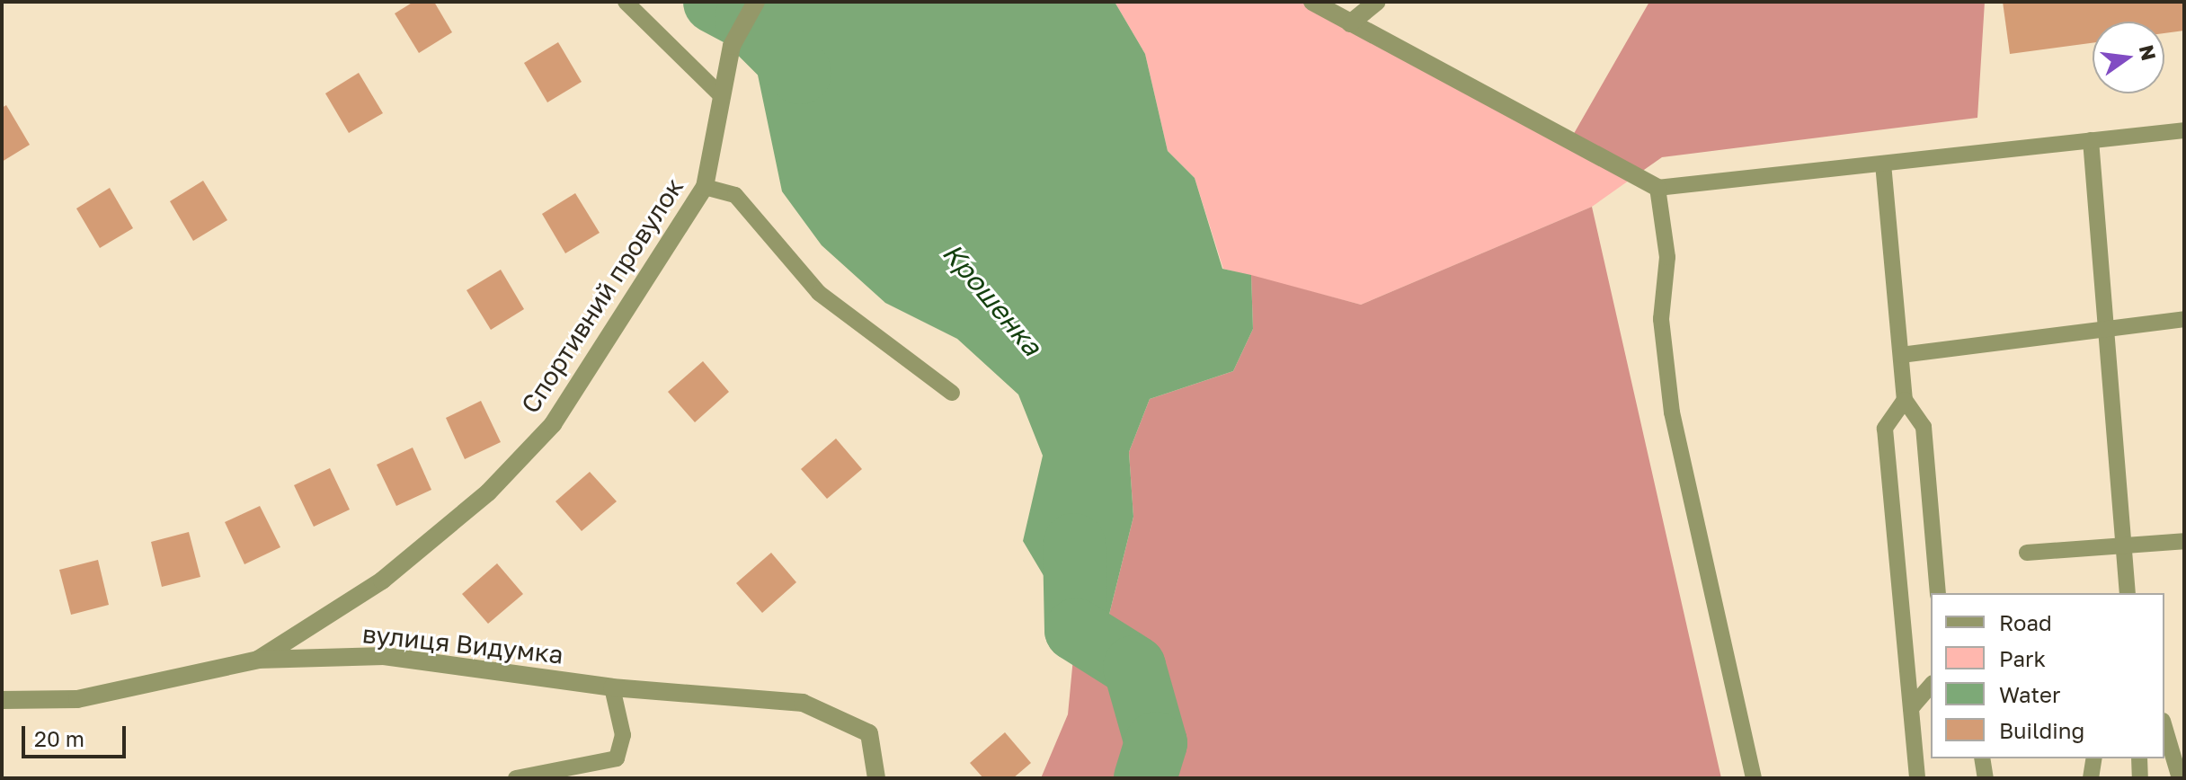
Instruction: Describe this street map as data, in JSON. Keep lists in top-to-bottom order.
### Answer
{
  "streets": {
    "street": ["Спортивний провулок", "вулиця Видумка"]
  },
  "crossings": [
    ["Спортивний провулок", "вулиця Видумка"]
  ],
  "water": ["Крошенка"],
  "legend": [
    "Road",
    "Park",
    "Water",
    "Building"
  ],
  "scale_bar": "20 m",
  "north": "right"
}
